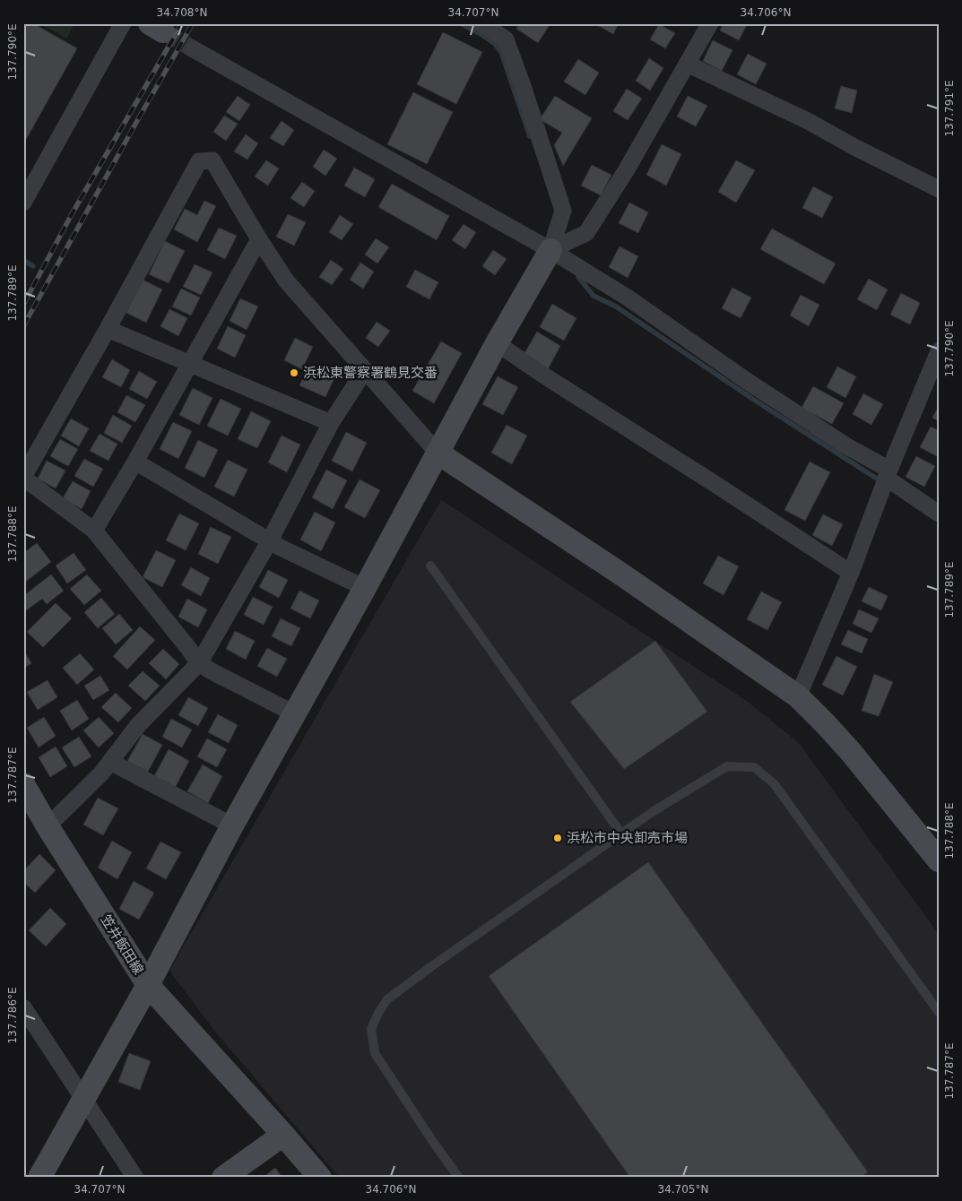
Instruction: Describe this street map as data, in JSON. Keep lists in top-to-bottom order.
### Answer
{
  "streets": {
    "street": ["笠井飯田線"]
  },
  "places": ["浜松東警察署鶴見交番", "浜松市中央卸売市場"],
  "coordinates": [
    "34.708°N",
    "34.707°N",
    "34.706°N",
    "137.790°E",
    "137.791°E",
    "137.789°E",
    "137.788°E",
    "137.787°E",
    "137.786°E",
    "34.705°N"
  ]
}
